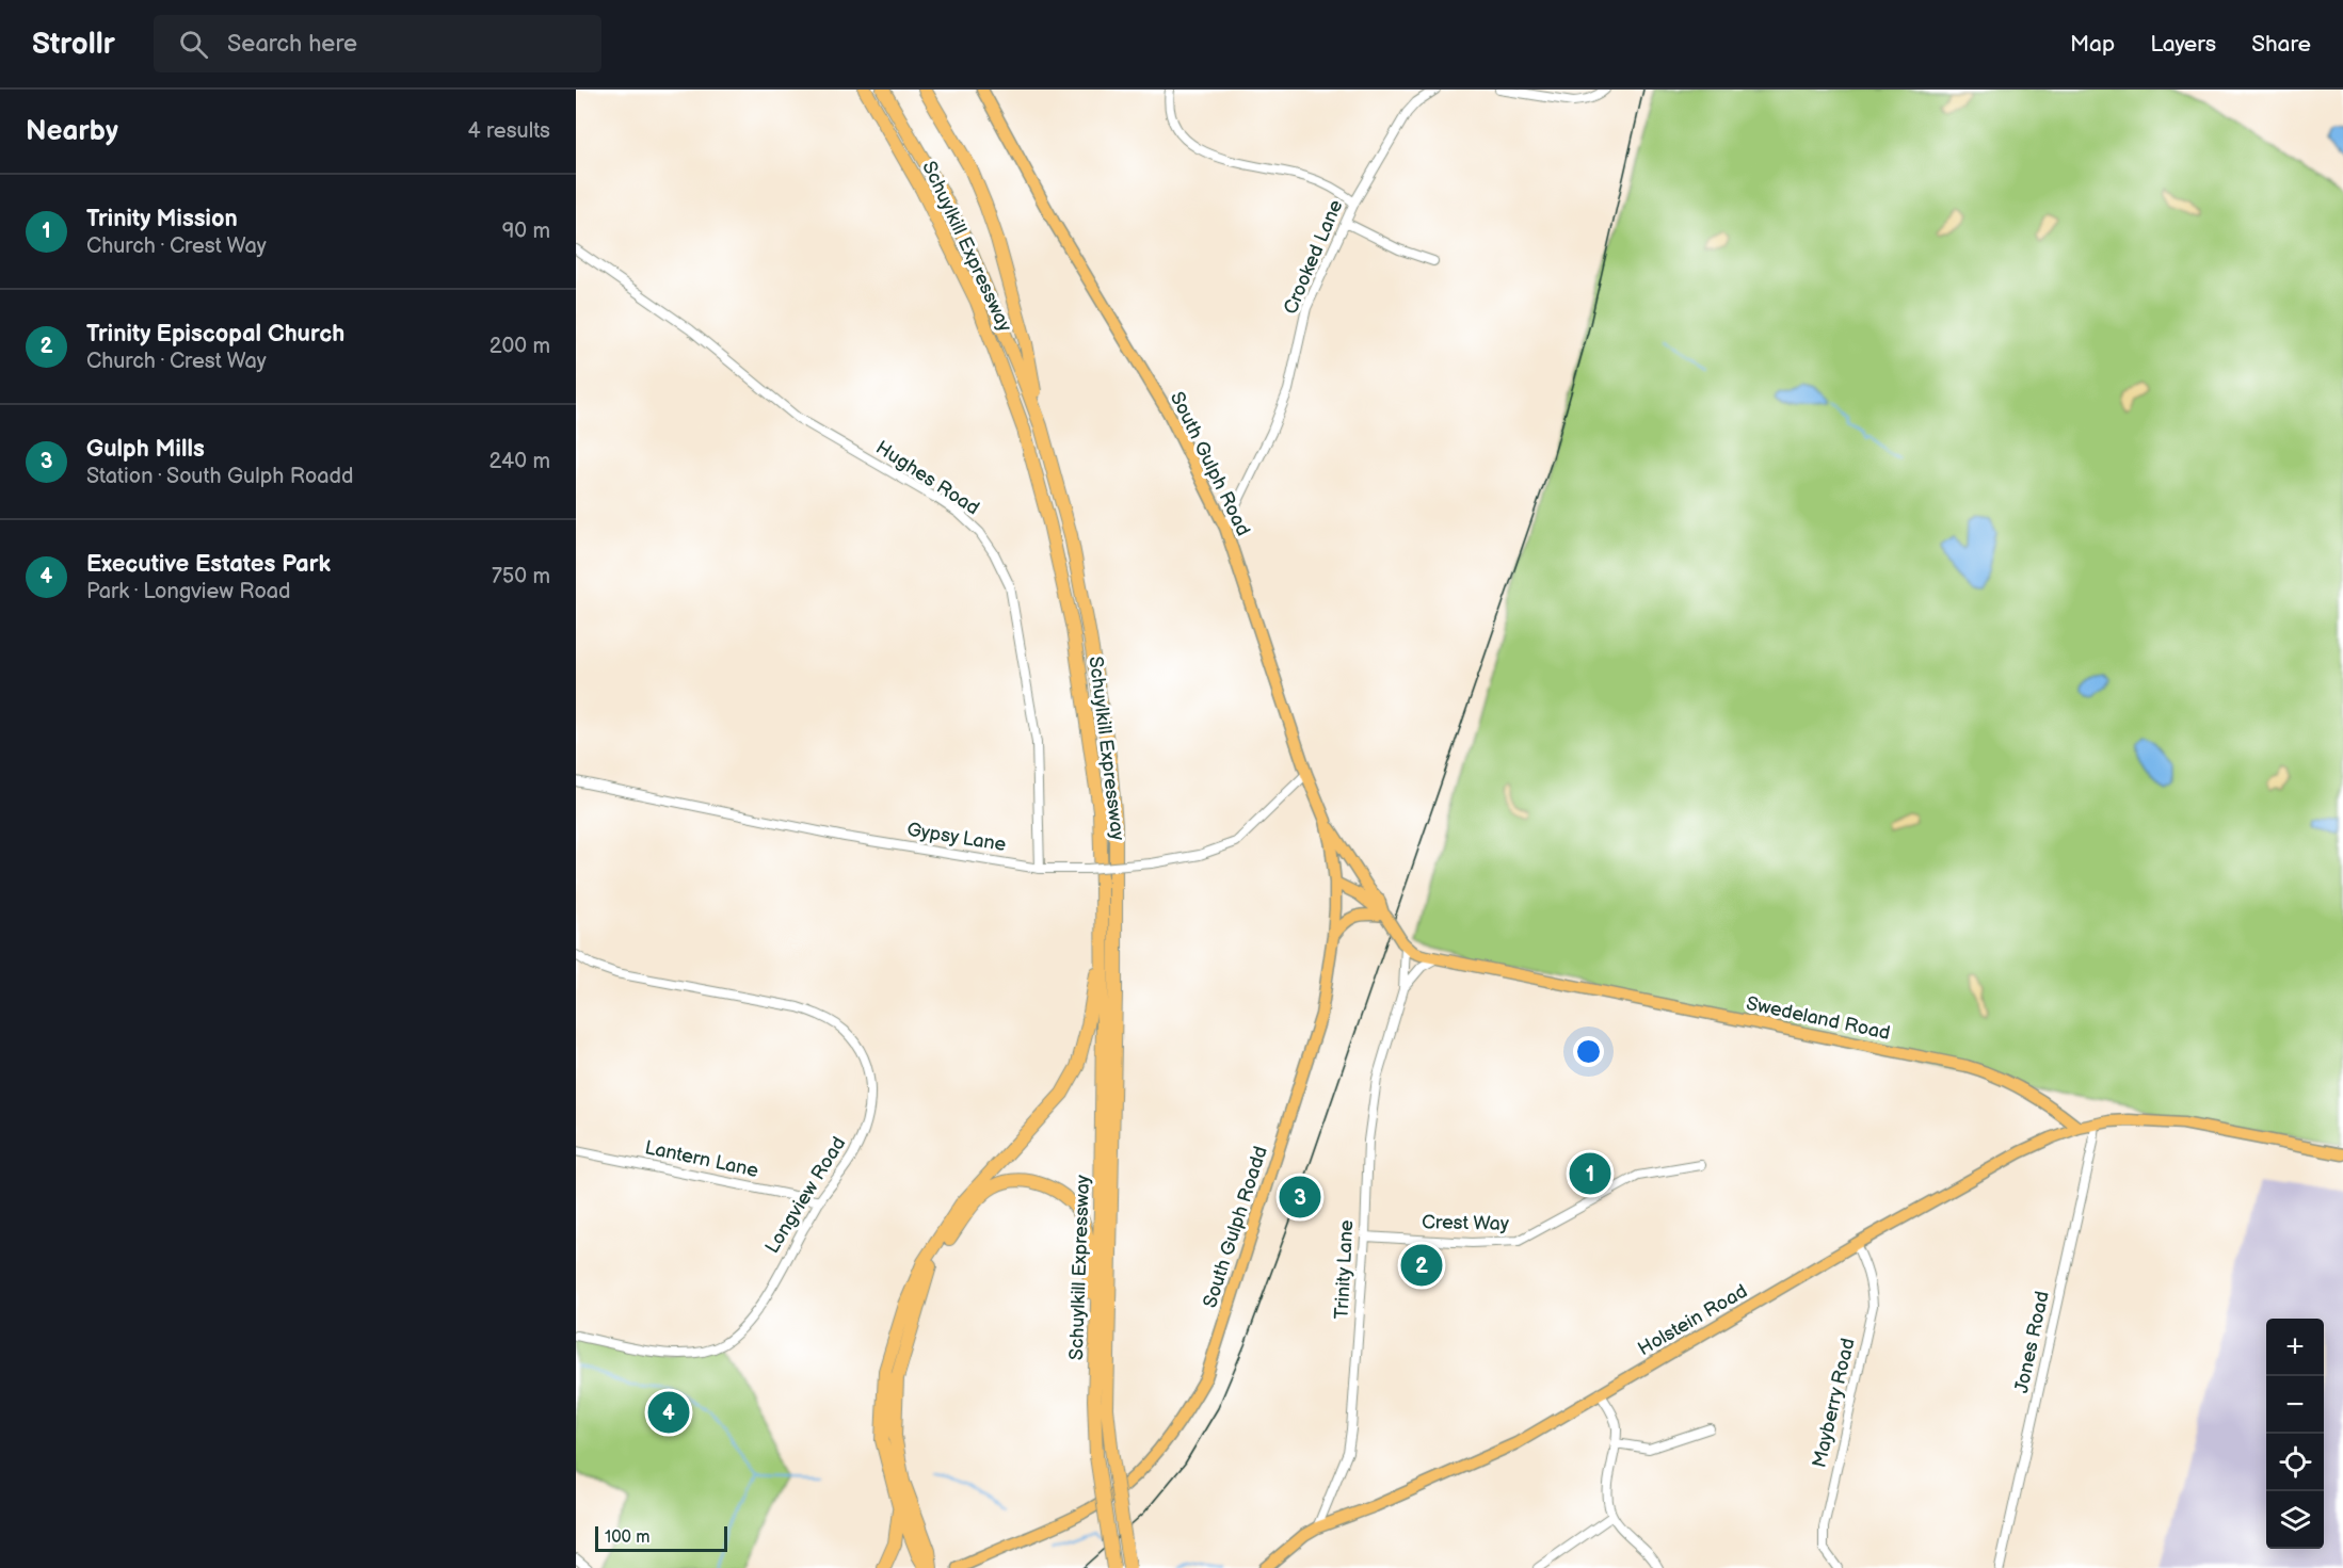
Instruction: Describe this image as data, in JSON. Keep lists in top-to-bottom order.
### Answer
{
  "streets": {
    "highway": ["Schuylkill Expressway"],
    "main road": [
      "South Gulph Road",
      "Swedeland Road",
      "South Gulph Roadd",
      "Holstein Road"
    ],
    "street": [
      "Crooked Lane",
      "Hughes Road",
      "Gypsy Lane",
      "Lantern Lane",
      "Longview Road",
      "Crest Way",
      "Trinity Lane",
      "Jones Road",
      "Mayberry Road"
    ]
  },
  "crossings": [
    ["Crooked Lane", "South Gulph Road"],
    ["South Gulph Road", "Gypsy Lane"],
    ["South Gulph Road", "South Gulph Roadd"],
    ["Hughes Road", "Gypsy Lane"],
    ["Swedeland Road", "Trinity Lane"],
    ["Swedeland Road", "Holstein Road"],
    ["Lantern Lane", "Longview Road"],
    ["Crest Way", "Trinity Lane"],
    ["Trinity Lane", "Holstein Road"],
    ["Holstein Road", "Mayberry Road"]
  ],
  "scale_bar": "100 m",
  "page": {
    "header": "Strollr",
    "search": "Search here",
    "nav": ["Map", "Layers", "Share"],
    "heading": ["Nearby", "4 results"],
    "list": [
      {
        "mark": "1",
        "name": "Trinity Mission",
        "note": "Church · Crest Way",
        "value": "90 m"
      },
      {
        "mark": "2",
        "name": "Trinity Episcopal Church",
        "note": "Church · Crest Way",
        "value": "200 m"
      },
      {
        "mark": "3",
        "name": "Gulph Mills",
        "note": "Station · South Gulph Roadd",
        "value": "240 m"
      },
      {
        "mark": "4",
        "name": "Executive Estates Park",
        "note": "Park · Longview Road",
        "value": "750 m"
      }
    ],
    "pins": [
      "1",
      "3",
      "2",
      "4"
    ],
    "map_buttons": ["+", "−"],
    "scale": "100 m"
  }
}
